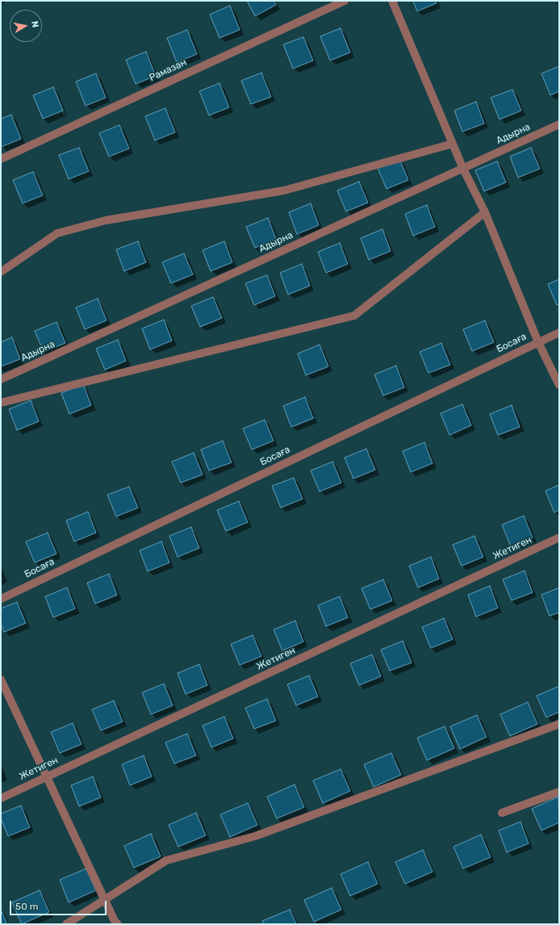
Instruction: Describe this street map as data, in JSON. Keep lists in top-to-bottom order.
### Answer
{
  "streets": {
    "street": [
      "Рамазан",
      "Адырна",
      "Босаға",
      "Жетиген"
    ]
  },
  "scale_bar": "50 m",
  "north": "right"
}
